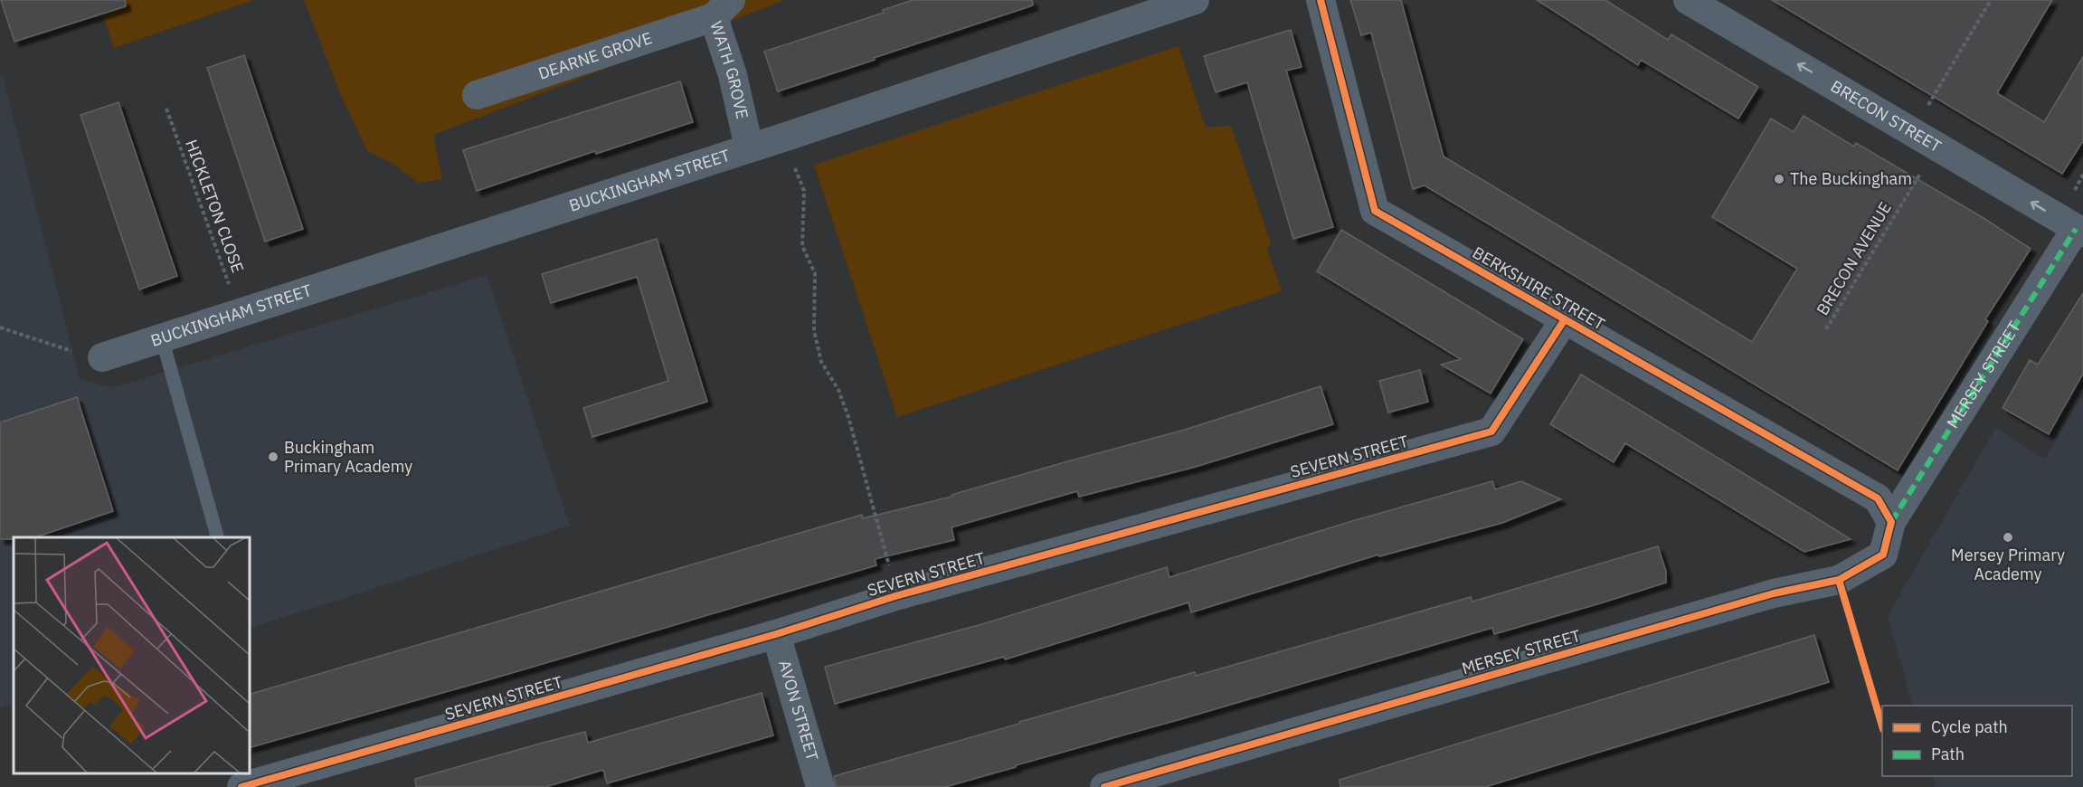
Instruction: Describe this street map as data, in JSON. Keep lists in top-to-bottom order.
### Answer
{
  "streets": {
    "street": [
      "DEARNE GROVE",
      "WATH GROVE",
      "BRECON STREET",
      "BUCKINGHAM STREET",
      "BERKSHIRE STREET",
      "MERSEY STREET",
      "SEVERN STREET",
      "AVON STREET"
    ],
    "path": ["HICKLETON CLOSE", "BRECON AVENUE"]
  },
  "crossings": [
    ["DEARNE GROVE", "WATH GROVE"],
    ["WATH GROVE", "BUCKINGHAM STREET"],
    ["BRECON STREET", "BRECON AVENUE"],
    ["BRECON STREET", "MERSEY STREET"],
    ["BUCKINGHAM STREET", "HICKLETON CLOSE"],
    ["BERKSHIRE STREET", "MERSEY STREET"],
    ["BERKSHIRE STREET", "SEVERN STREET"],
    ["SEVERN STREET", "AVON STREET"]
  ],
  "one_way": ["BRECON STREET"],
  "places": ["The Buckingham", "Buckingham Primary Academy", "Mersey Primary Academy"],
  "legend": ["Cycle path", "Path"]
}
